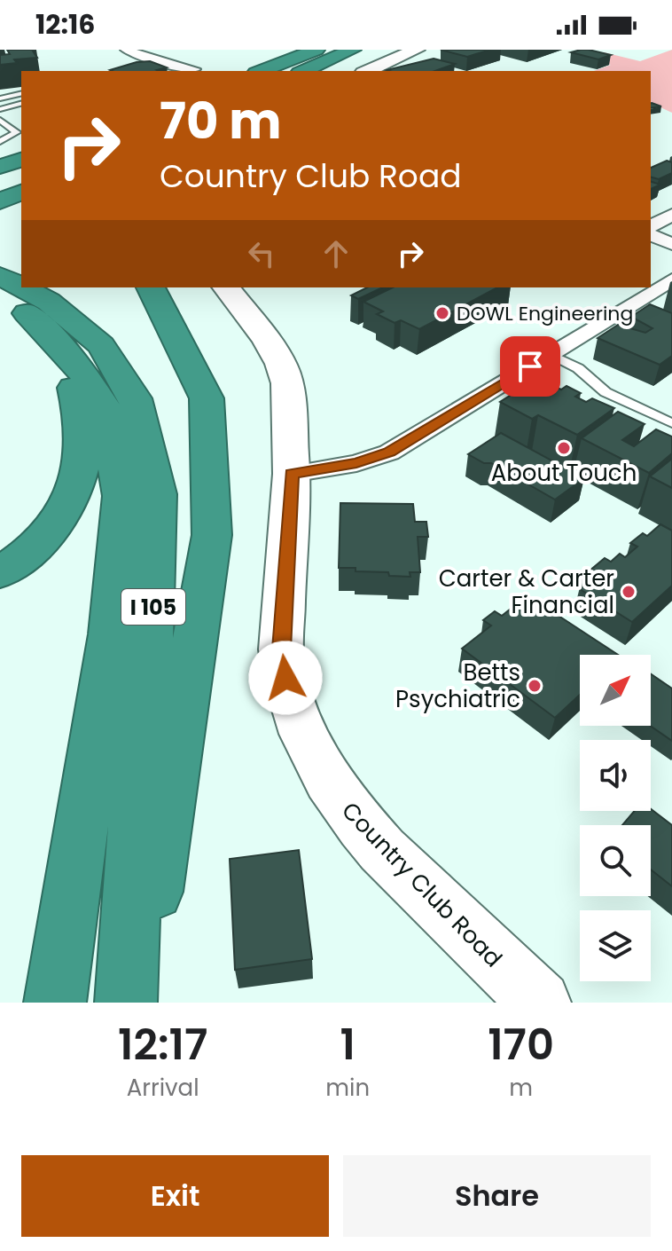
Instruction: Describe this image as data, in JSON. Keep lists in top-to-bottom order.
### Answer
{
  "streets": {
    "highway": ["I 105"],
    "street": ["Country Club Road"]
  },
  "places": [
    "DOWL Engineering",
    "About Touch",
    "Carter & Carter Financial",
    "Betts Psychiatric"
  ],
  "north": "top right",
  "page": {
    "status": "12:16",
    "turn": ["70 m", "Country Club Road"],
    "eta": [
      "12:17",
      "Arrival",
      "1",
      "min",
      "170",
      "m"
    ],
    "buttons": ["Exit", "Share"]
  }
}
